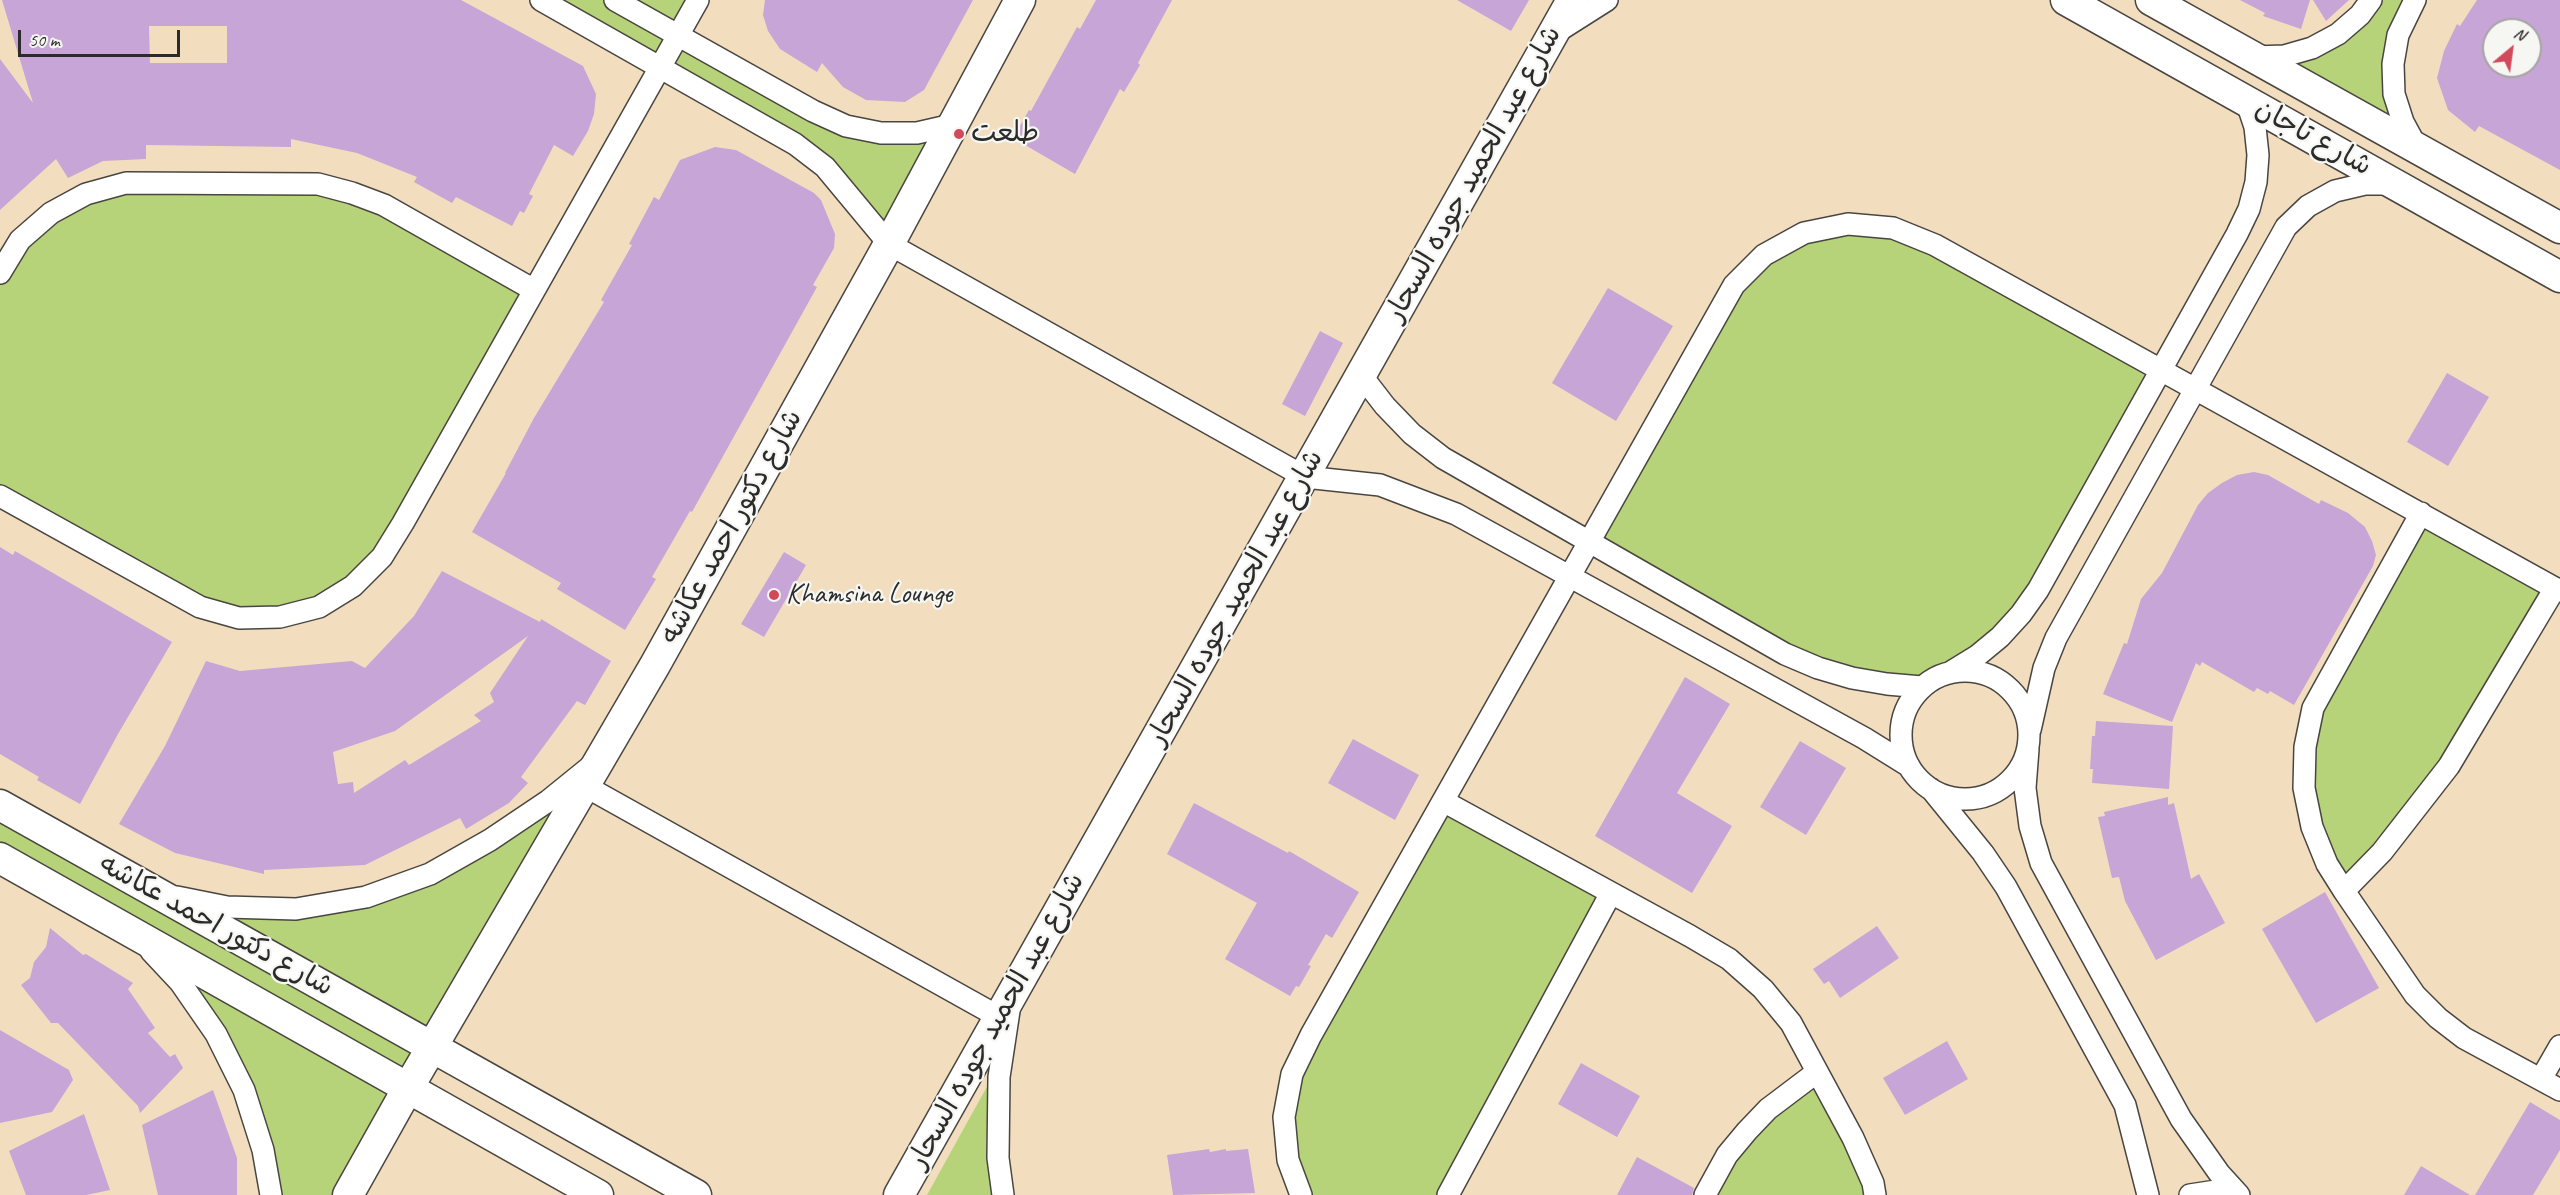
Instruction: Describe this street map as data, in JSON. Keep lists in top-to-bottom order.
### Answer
{
  "streets": {
    "street": ["شارع تاجان", "شارع عبد الحميد جوده السحار", "شارع دكتور احمد عكاشه"]
  },
  "places": ["طلعت", "Khamsina Lounge"],
  "scale_bar": "50 m",
  "north": "top right"
}
